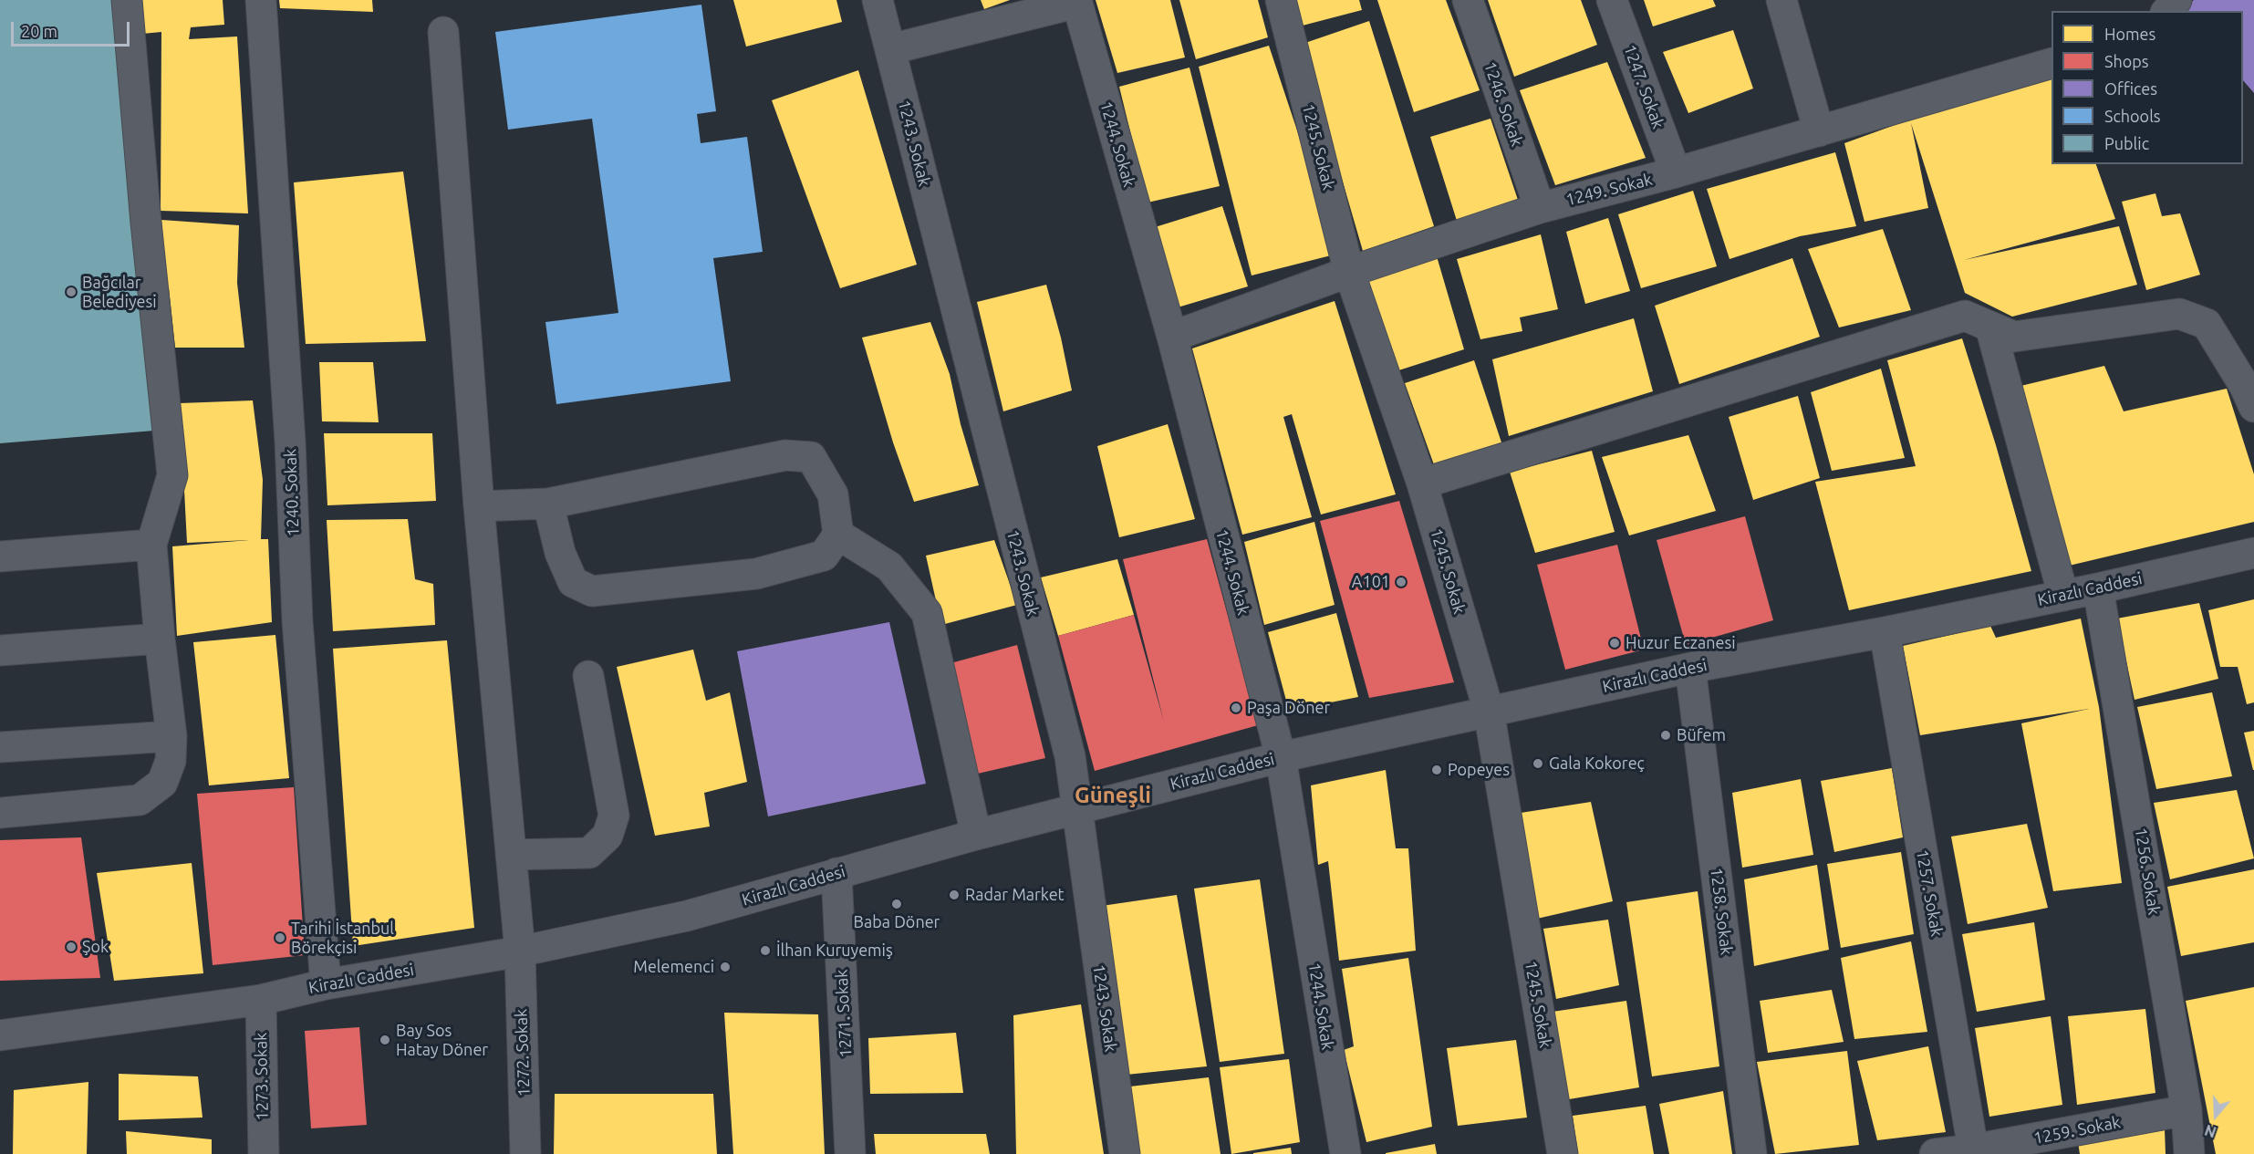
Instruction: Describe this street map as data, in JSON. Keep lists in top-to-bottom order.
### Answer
{
  "streets": {
    "street": [
      "1247. Sokak",
      "1246. Sokak",
      "1243. Sokak",
      "1244. Sokak",
      "1245. Sokak",
      "1249. Sokak",
      "1240. Sokak",
      "Kirazlı Caddesi",
      "1256. Sokak",
      "1257. Sokak",
      "1258. Sokak",
      "1271. Sokak",
      "1272. Sokak",
      "1273. Sokak",
      "1259. Sokak"
    ]
  },
  "crossings": [
    ["1247. Sokak", "1249. Sokak"],
    ["1246. Sokak", "1249. Sokak"],
    ["1243. Sokak", "Kirazlı Caddesi"],
    ["1244. Sokak", "1249. Sokak"],
    ["1244. Sokak", "Kirazlı Caddesi"],
    ["1245. Sokak", "1249. Sokak"],
    ["1245. Sokak", "Kirazlı Caddesi"],
    ["1240. Sokak", "Kirazlı Caddesi"],
    ["Kirazlı Caddesi", "1256. Sokak"],
    ["Kirazlı Caddesi", "1257. Sokak"],
    ["Kirazlı Caddesi", "1258. Sokak"],
    ["Kirazlı Caddesi", "1271. Sokak"],
    ["Kirazlı Caddesi", "1272. Sokak"],
    ["Kirazlı Caddesi", "1273. Sokak"],
    ["1256. Sokak", "1259. Sokak"],
    ["1257. Sokak", "1259. Sokak"]
  ],
  "districts": ["Güneşli"],
  "places": [
    "Bağcılar Belediyesi",
    "A101",
    "Huzur Eczanesi",
    "Paşa Döner",
    "Büfem",
    "Gala Kokoreç",
    "Popeyes",
    "Radar Market",
    "Baba Döner",
    "Tarihi İstanbul Börekçisi",
    "Şok",
    "İlhan Kuruyemiş",
    "Melemenci",
    "Bay Sos Hatay Döner"
  ],
  "legend": [
    "Homes",
    "Shops",
    "Offices",
    "Schools",
    "Public"
  ],
  "scale_bar": "20 m",
  "north": "bottom"
}
